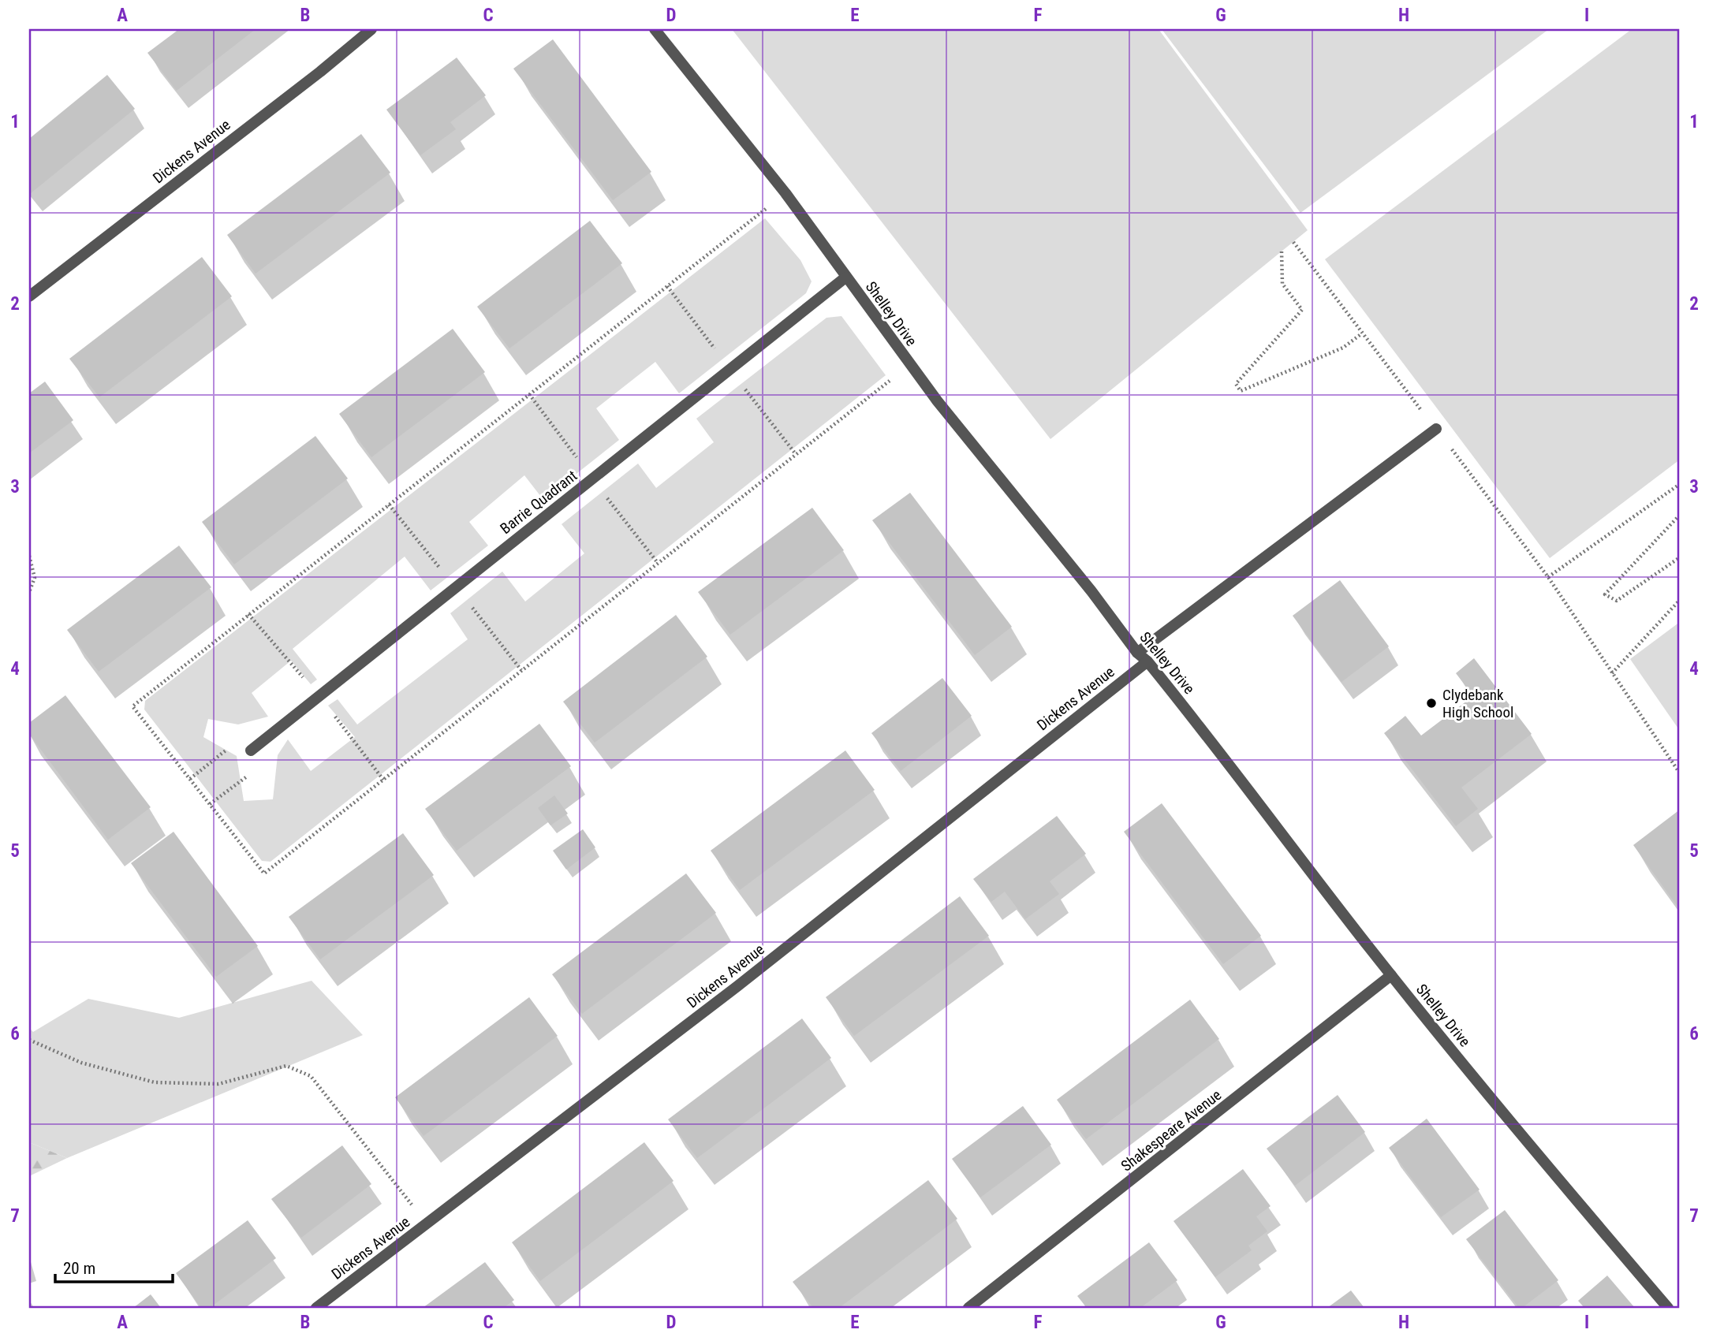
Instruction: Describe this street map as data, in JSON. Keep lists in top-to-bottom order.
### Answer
{
  "streets": {
    "street": [
      "Dickens Avenue",
      "Shelley Drive",
      "Barrie Quadrant",
      "Shakespeare Avenue"
    ]
  },
  "crossings": [
    ["Dickens Avenue", "Shelley Drive"],
    ["Shelley Drive", "Barrie Quadrant"],
    ["Shelley Drive", "Shakespeare Avenue"]
  ],
  "places": ["Clydebank High School"],
  "scale_bar": "20 m",
  "grid": {
    "columns": [
      "A",
      "B",
      "C",
      "D",
      "E",
      "F",
      "G",
      "H",
      "I"
    ],
    "rows": [
      "1",
      "2",
      "3",
      "4",
      "5",
      "6",
      "7"
    ]
  }
}
